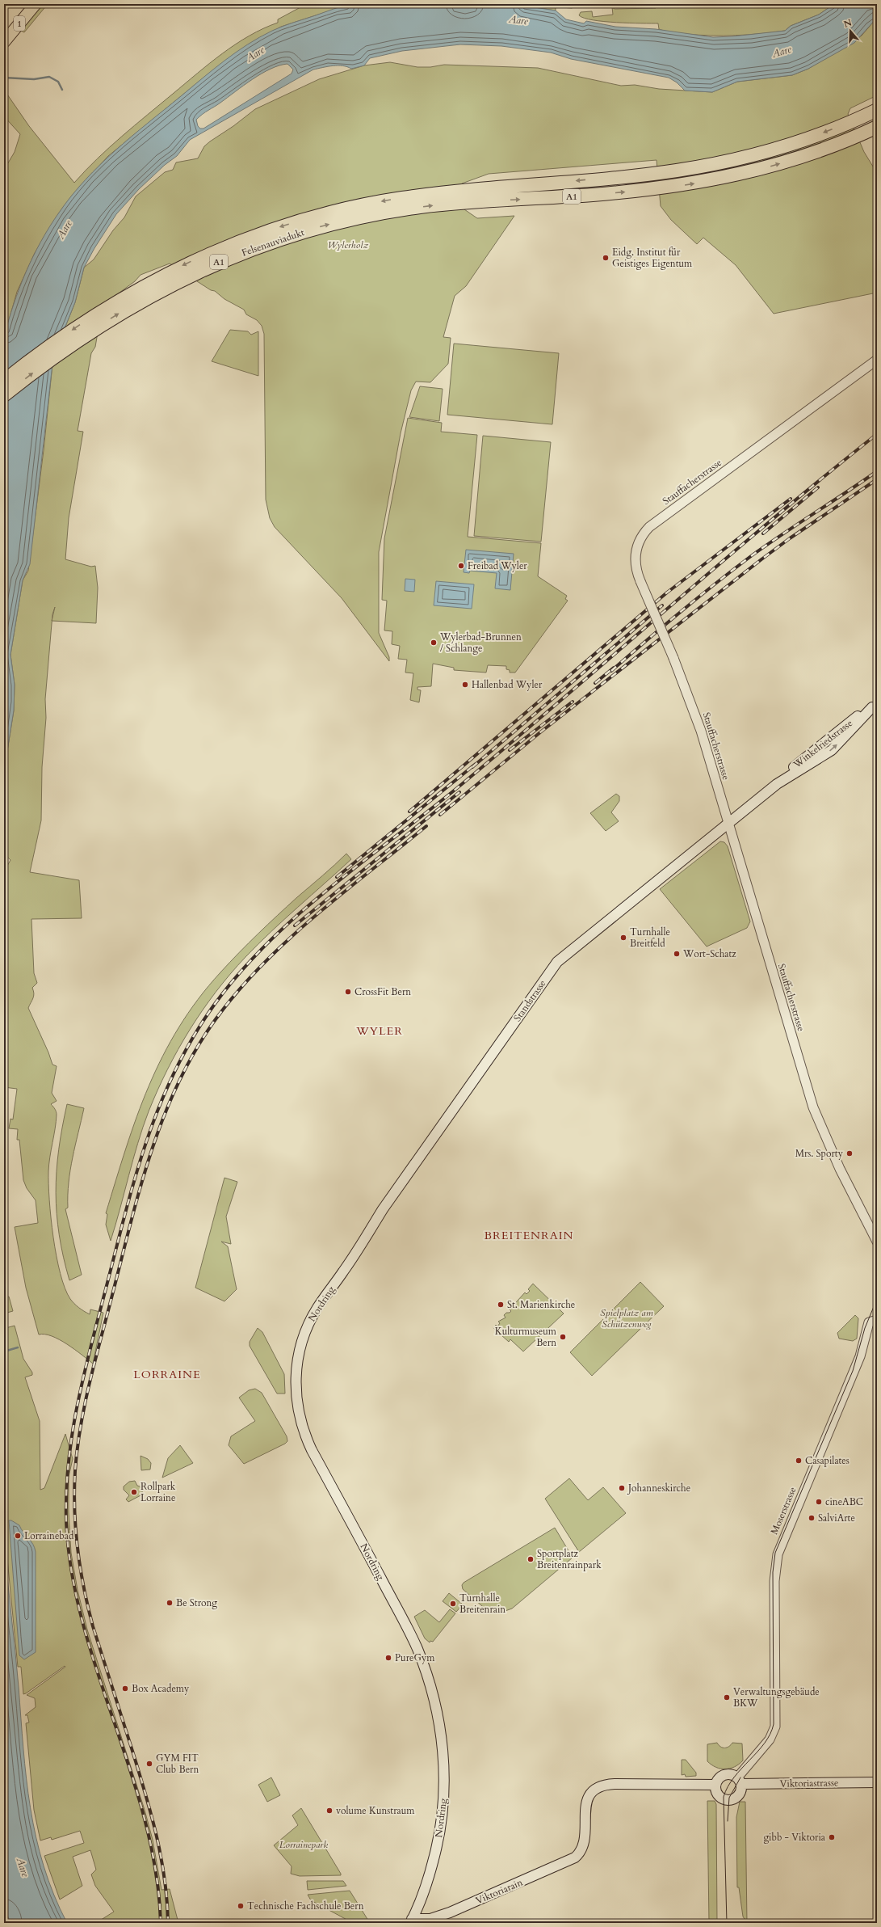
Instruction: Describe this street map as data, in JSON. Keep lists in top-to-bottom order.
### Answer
{
  "streets": {
    "highway": ["A1", "Felsenauviadukt"],
    "main road": [
      "1",
      "Winkelriedstrasse",
      "Standstrasse",
      "Nordring",
      "Viktoriastrasse",
      "Viktoriarain"
    ],
    "street": ["Stauffacherstrasse", "Moserstrasse"]
  },
  "crossings": [
    ["A1", "Felsenauviadukt"],
    ["Stauffacherstrasse", "Winkelriedstrasse"],
    ["Stauffacherstrasse", "Standstrasse"],
    ["Winkelriedstrasse", "Standstrasse"],
    ["Standstrasse", "Nordring"],
    ["Nordring", "Viktoriarain"],
    ["Moserstrasse", "Viktoriastrasse"],
    ["Moserstrasse", "Viktoriarain"],
    ["Viktoriastrasse", "Viktoriarain"]
  ],
  "districts": ["WYLER", "BREITENRAIN", "LORRAINE"],
  "water": ["Aare"],
  "parks": ["Wylerholz", "Spielplatz am Schützenweg", "Lorrainepark"],
  "places": [
    "Eidg. Institut für Geistiges Eigentum",
    "Freibad Wyler",
    "Wylerbad-Brunnen / Schlange",
    "Hallenbad Wyler",
    "Turnhalle Breitfeld",
    "Wort-Schatz",
    "CrossFit Bern",
    "Mrs. Sporty",
    "St. Marienkirche",
    "Kulturmuseum Bern",
    "Casapilates",
    "Johanneskirche",
    "Rollpark Lorraine",
    "cineABC",
    "SalviArte",
    "Lorrainebad",
    "Sportplatz Breitenrainpark",
    "Be Strong",
    "Turnhalle Breitenrain",
    "PureGym",
    "Box Academy",
    "Verwaltungsgebäude BKW",
    "GYM FIT Club Bern",
    "volume Kunstraum",
    "gibb - Viktoria",
    "Technische Fachschule Bern"
  ],
  "north": "top"
}
